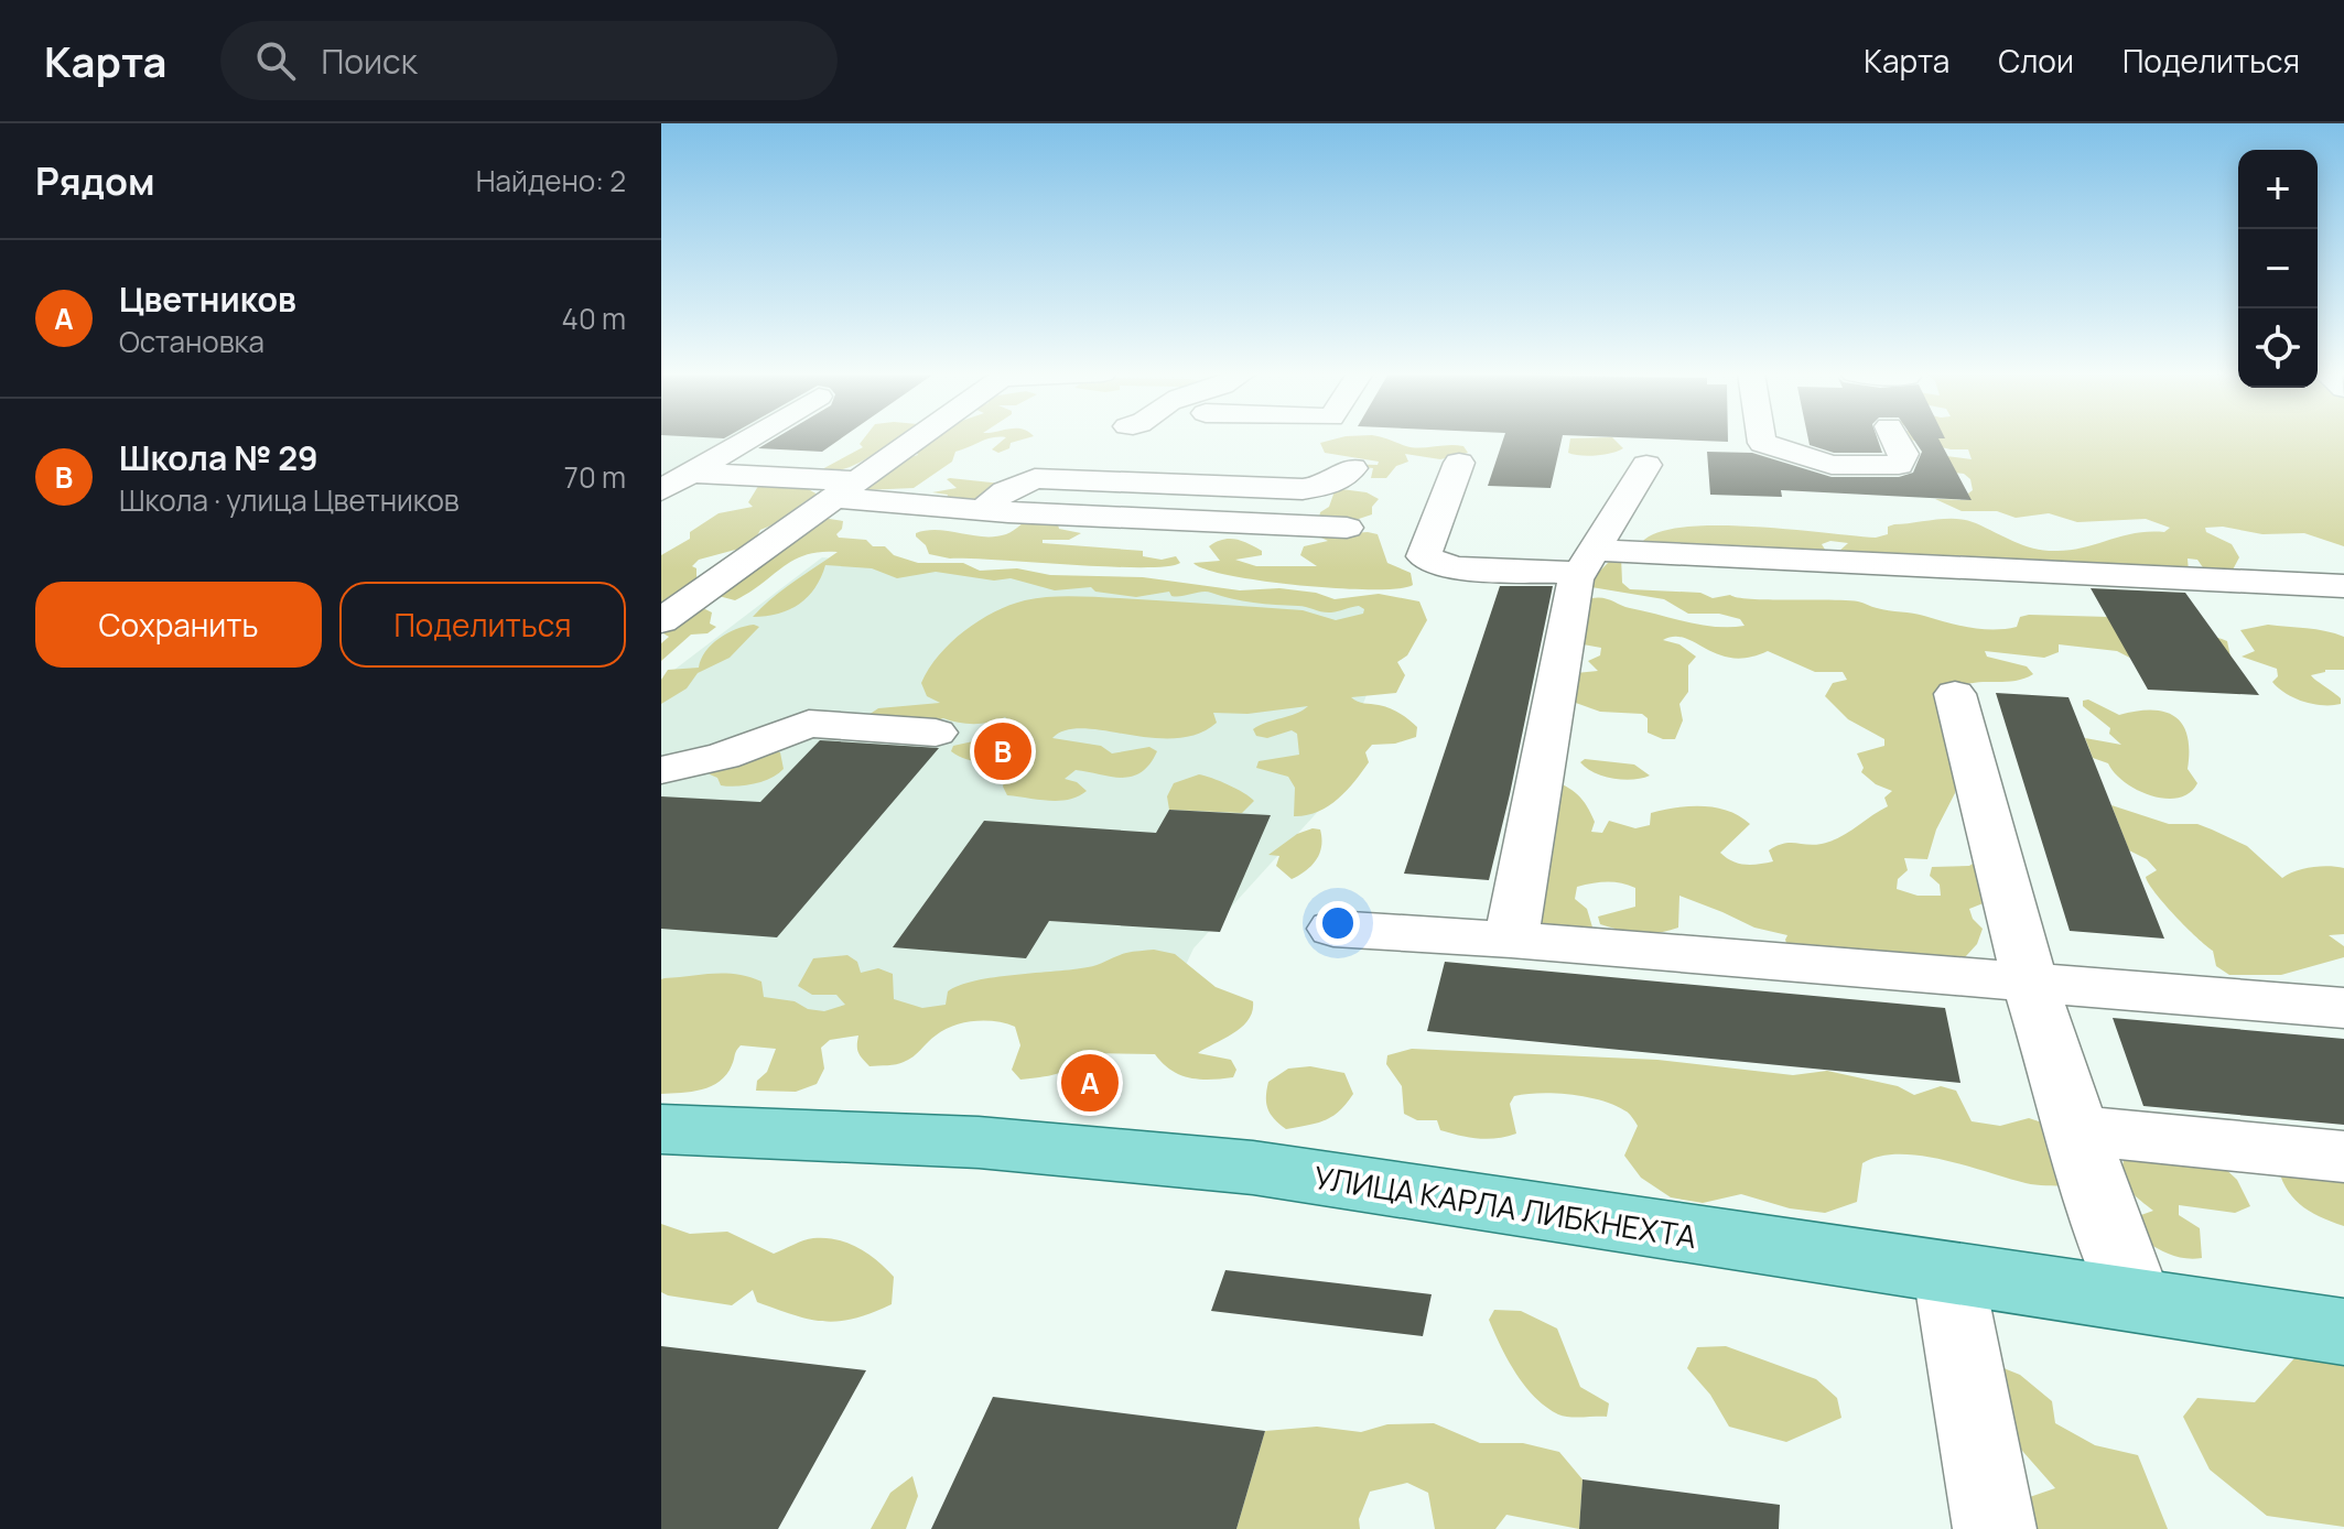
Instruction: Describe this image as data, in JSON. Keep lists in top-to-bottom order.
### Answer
{
  "streets": {
    "main road": ["УЛИЦА КАРЛА ЛИБКНЕХТА"]
  },
  "page": {
    "header": "Карта",
    "search": "Поиск",
    "nav": ["Карта", "Слои", "Поделиться"],
    "heading": ["Рядом", "Найдено: 2"],
    "map_buttons": ["+", "−"],
    "list": [
      {
        "mark": "A",
        "name": "Цветников",
        "note": "Остановка",
        "value": "40 m"
      },
      {
        "mark": "B",
        "name": "Школа № 29",
        "note": "Школа · улица Цветников",
        "value": "70 m"
      }
    ],
    "buttons": ["Сохранить", "Поделиться"],
    "pins": ["B", "A"]
  }
}
